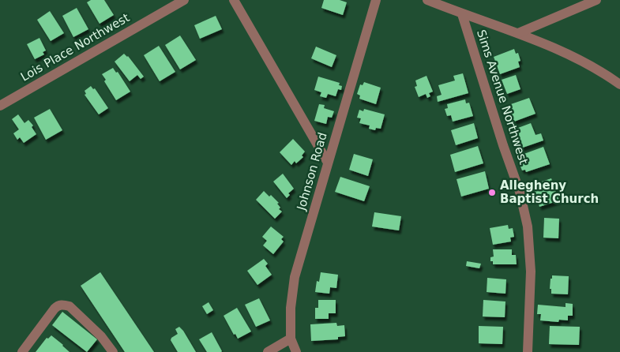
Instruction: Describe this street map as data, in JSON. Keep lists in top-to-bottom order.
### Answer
{
  "streets": {
    "street": ["Lois Place Northwest", "Sims Avenue Northwest", "Johnson Road"]
  },
  "places": ["Allegheny Baptist Church"]
}
